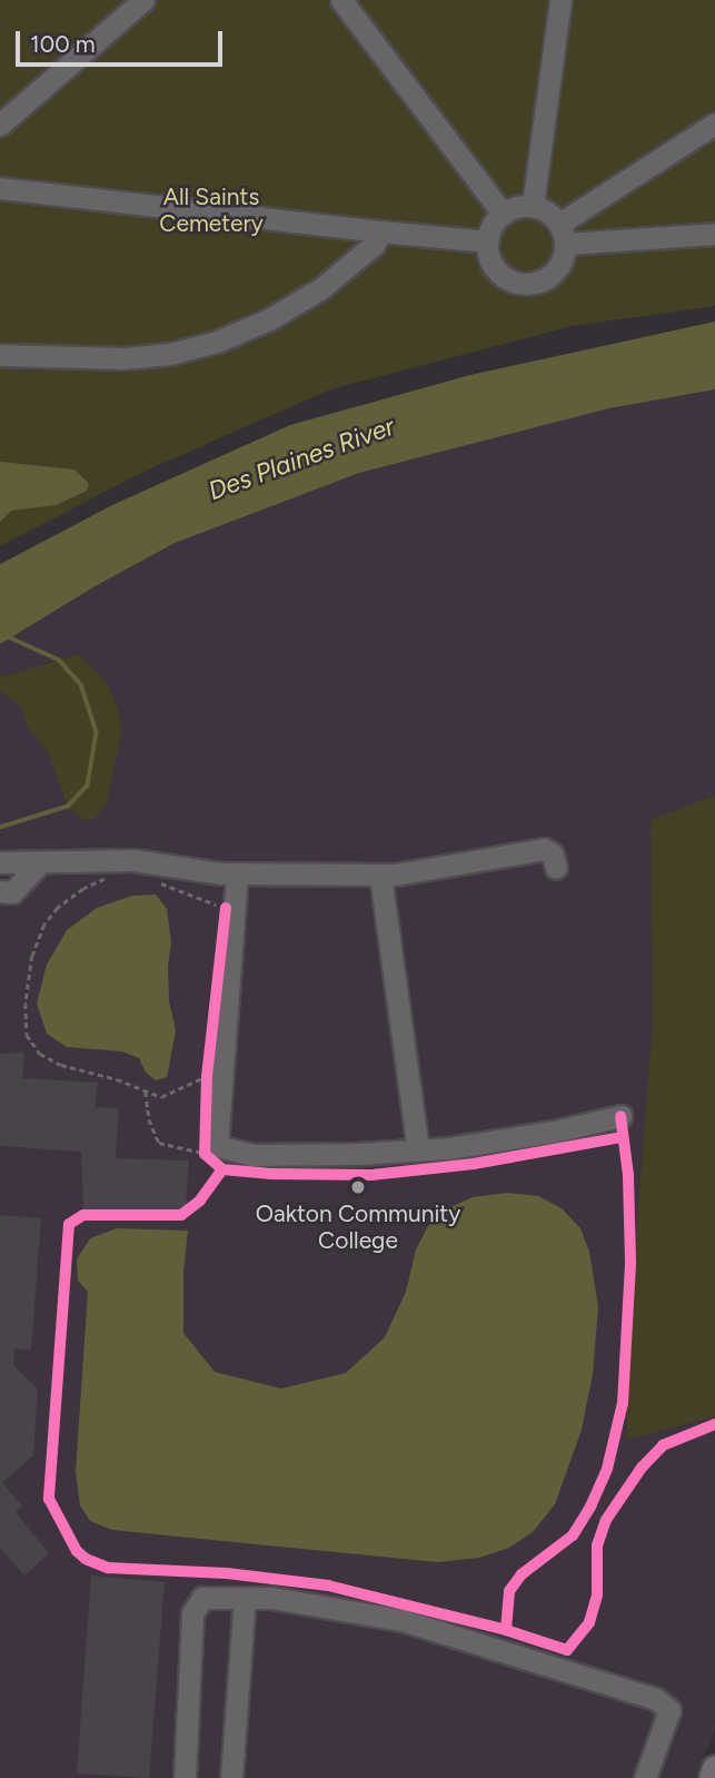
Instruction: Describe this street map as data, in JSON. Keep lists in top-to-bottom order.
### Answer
{
  "water": ["Des Plaines River"],
  "parks": ["All Saints Cemetery"],
  "places": ["Oakton Community College"],
  "scale_bar": "100 m"
}
